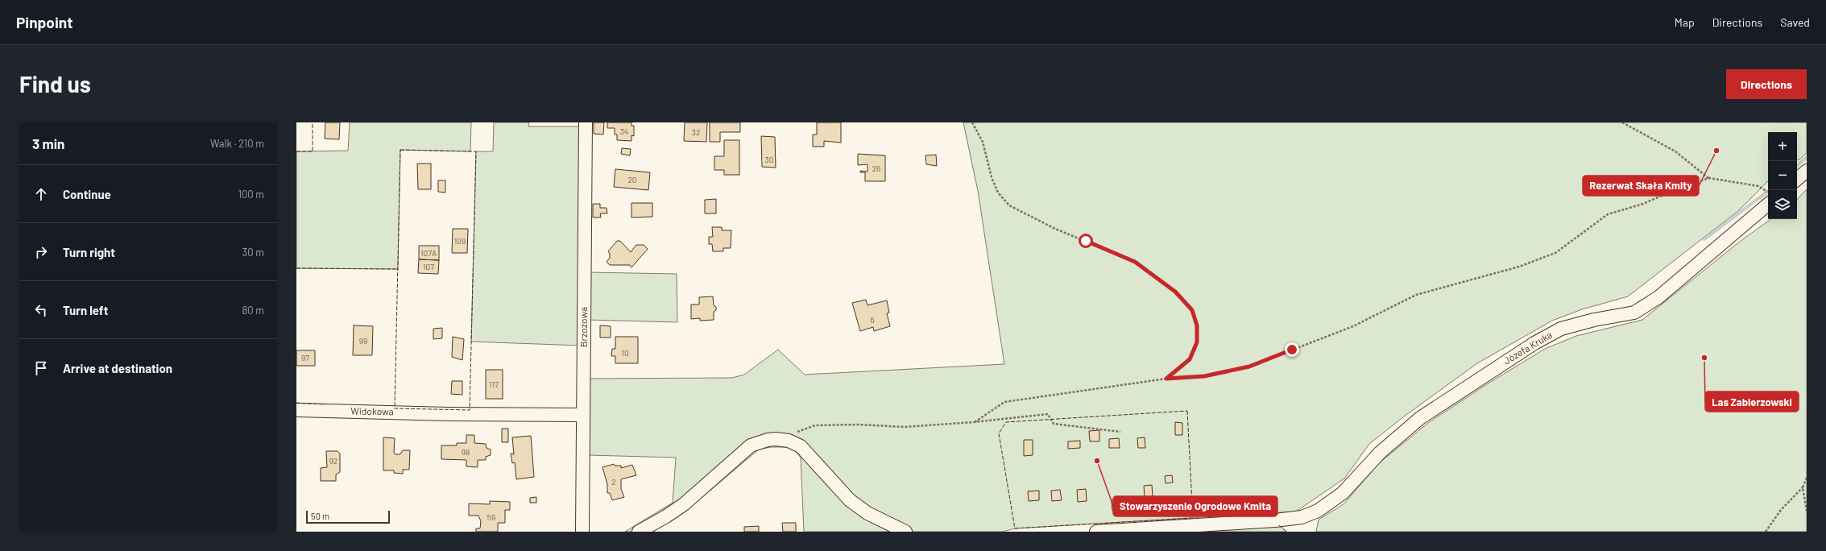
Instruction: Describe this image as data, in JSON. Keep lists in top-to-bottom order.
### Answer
{
  "streets": {
    "street": ["Brzozowa", "Józefa Kruka", "Widokowa"]
  },
  "crossings": [
    ["Brzozowa", "Widokowa"]
  ],
  "places": ["Rezerwat Skała Kmity", "Las Zabierzowski", "Stowarzyszenie Ogrodowe Kmita"],
  "house_numbers": [
    "34",
    "32",
    "30",
    "26",
    "20",
    "109",
    "107A",
    "107",
    "6",
    "99",
    "10",
    "97",
    "117",
    "98",
    "92",
    "2",
    "59"
  ],
  "scale_bar": "50 m",
  "page": {
    "header": "Pinpoint",
    "nav": ["Map", "Directions", "Saved"],
    "buttons": "Directions",
    "title": "Find us",
    "heading": ["3 min", "Walk · 210 m"],
    "map_buttons": ["+", "−"],
    "list": [
      ["Continue", "100 m"],
      ["Turn right", "30 m"],
      ["Turn left", "80 m"],
      "Arrive at destination"
    ],
    "scale": "50 m"
  }
}
